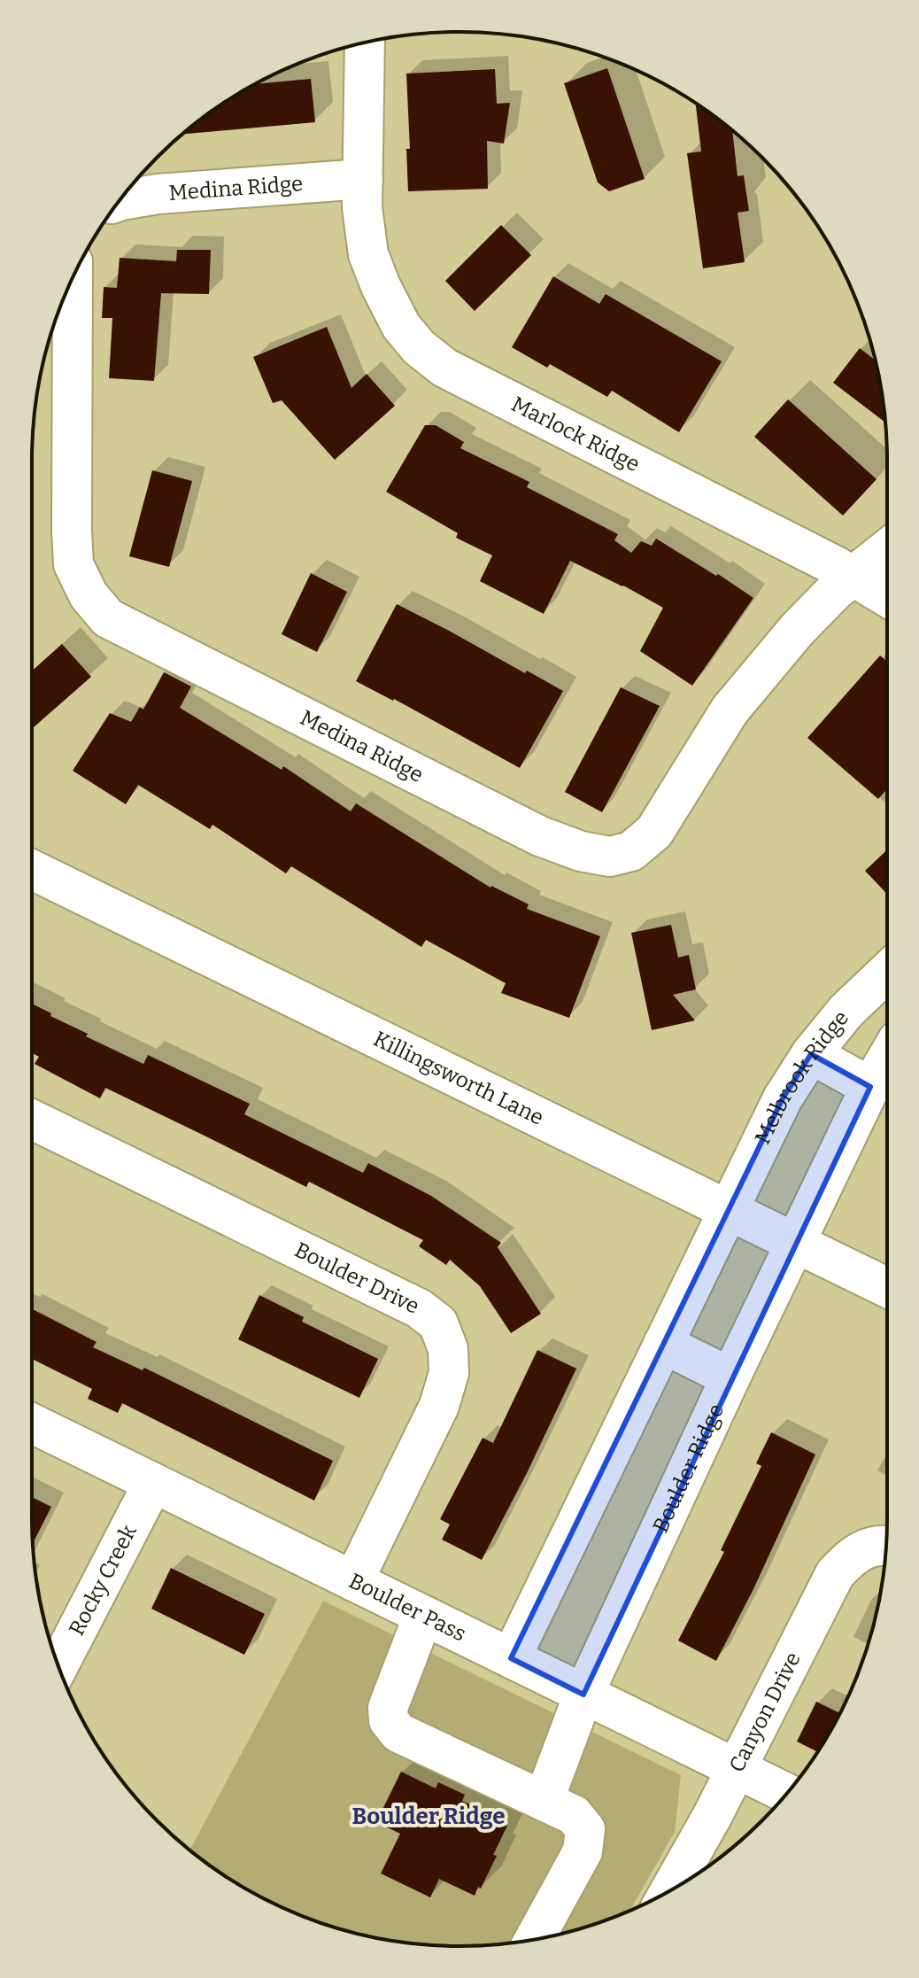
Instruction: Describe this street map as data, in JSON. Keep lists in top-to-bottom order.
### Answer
{
  "streets": {
    "street": [
      "Medina Ridge",
      "Marlock Ridge",
      "Killingsworth Lane",
      "Melbrook Ridge",
      "Boulder Drive",
      "Boulder Ridge",
      "Rocky Creek",
      "Boulder Pass",
      "Canyon Drive"
    ]
  },
  "crossings": [
    ["Medina Ridge", "Marlock Ridge"],
    ["Killingsworth Lane", "Melbrook Ridge"],
    ["Killingsworth Lane", "Boulder Ridge"],
    ["Boulder Drive", "Boulder Pass"],
    ["Boulder Ridge", "Boulder Pass"],
    ["Rocky Creek", "Boulder Pass"],
    ["Boulder Pass", "Canyon Drive"]
  ],
  "districts": ["Boulder Ridge"]
}
